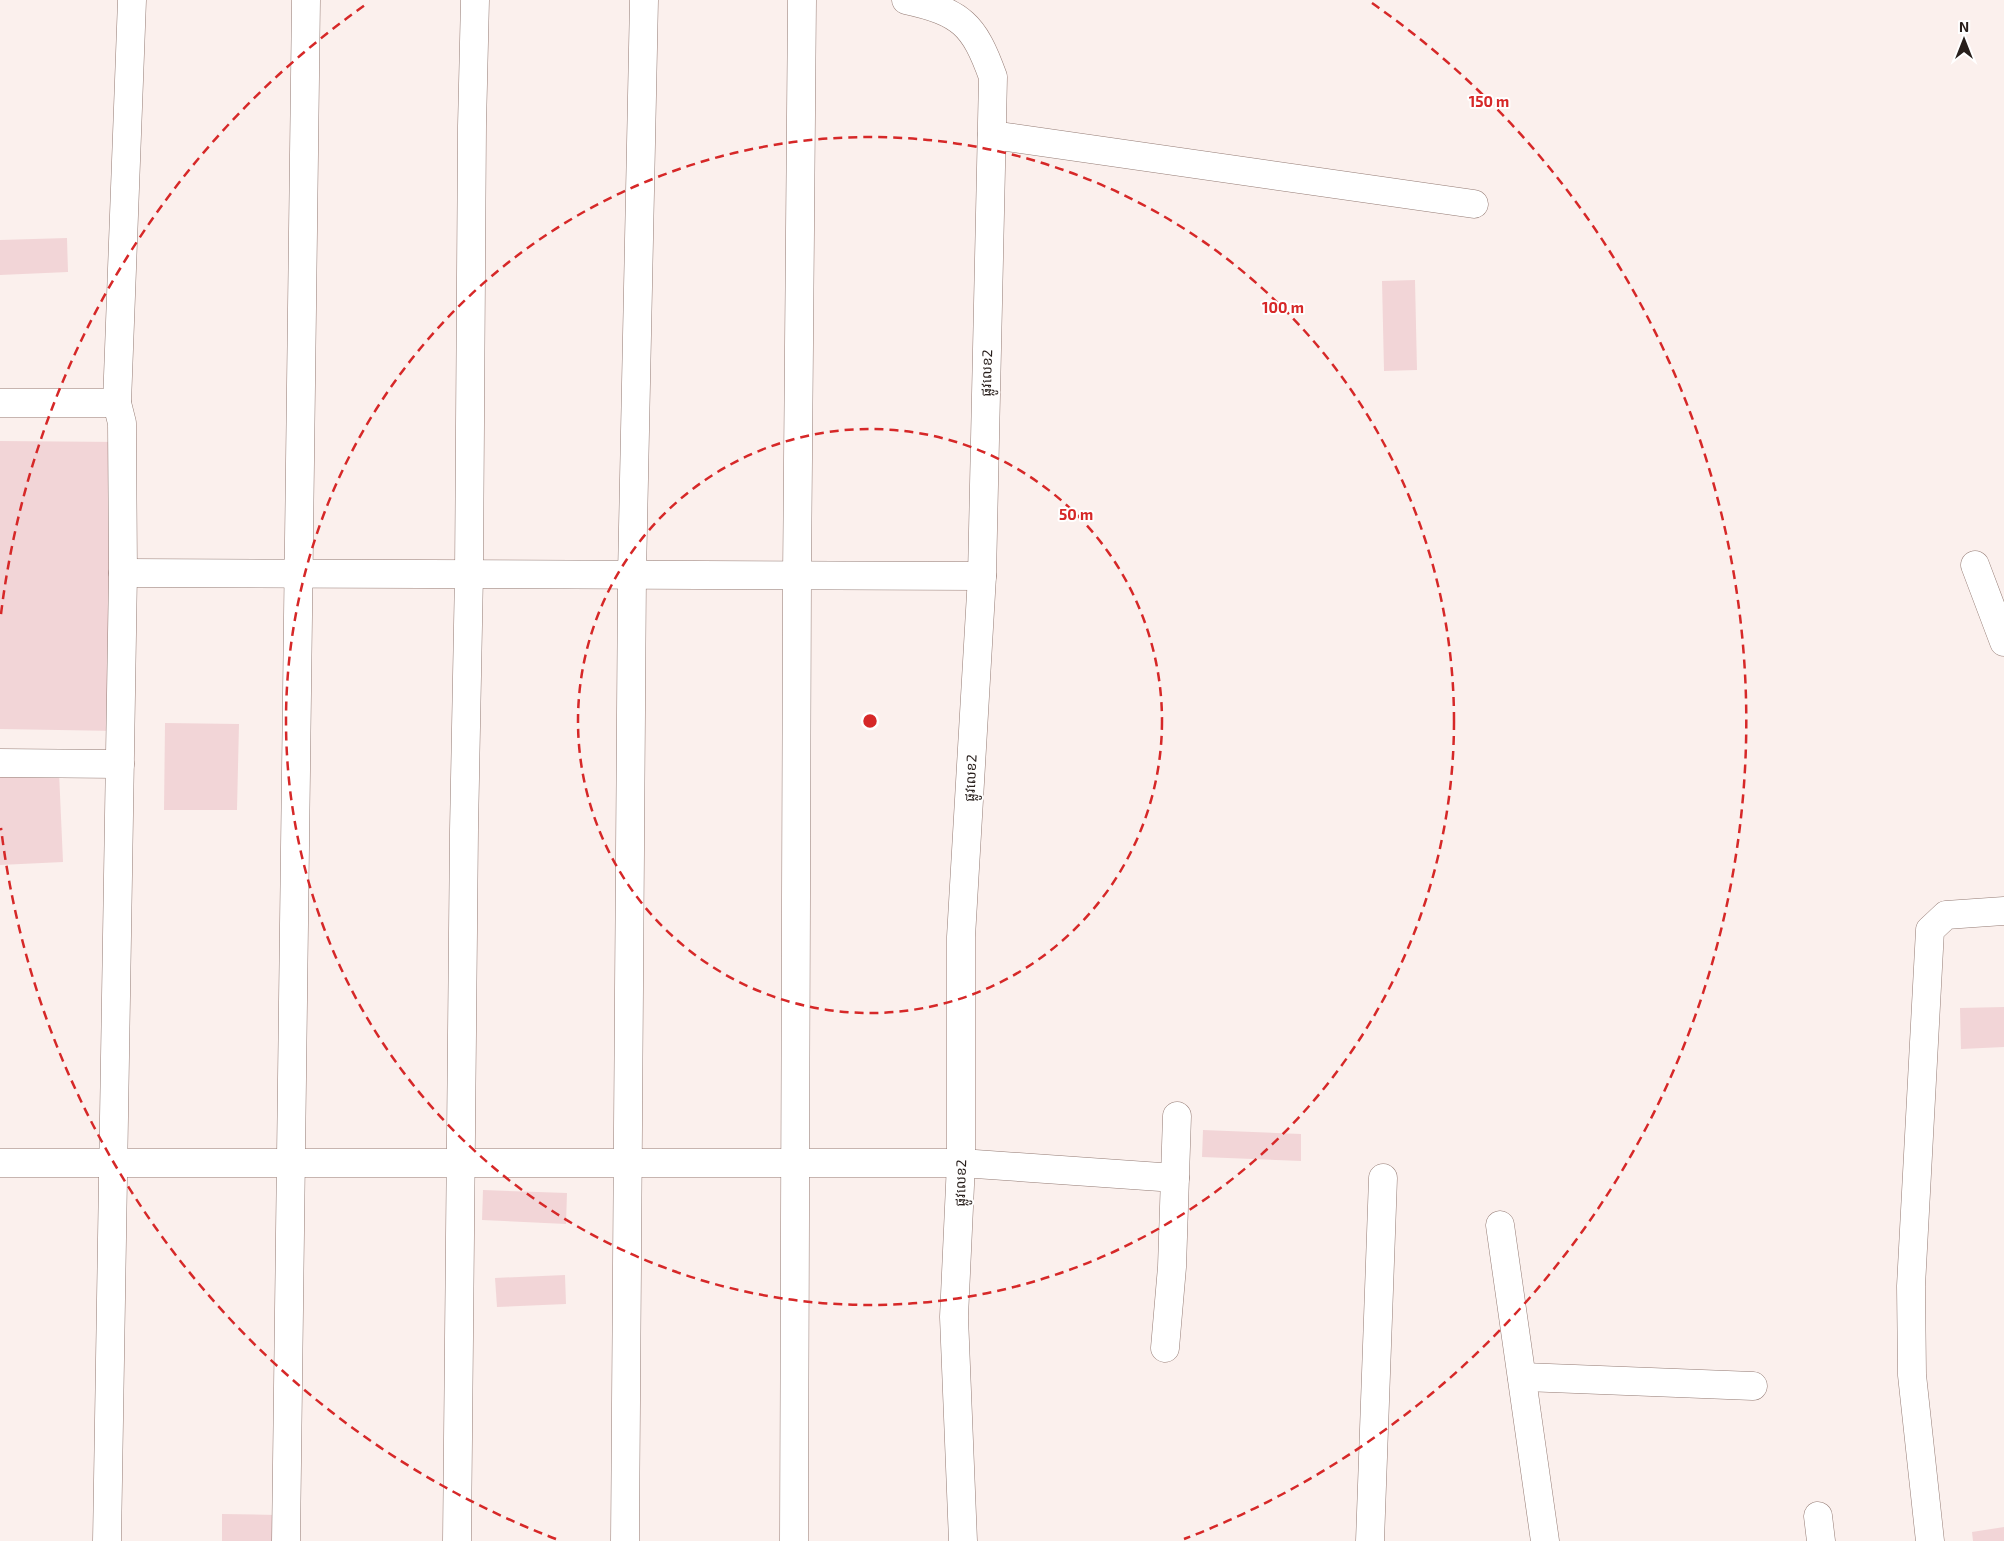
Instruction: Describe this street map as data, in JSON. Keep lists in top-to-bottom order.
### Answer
{
  "streets": {
    "street": ["ផ្លូវលេខ2"]
  },
  "north": "top",
  "rings": ["150 m", "100 m", "50 m"]
}
